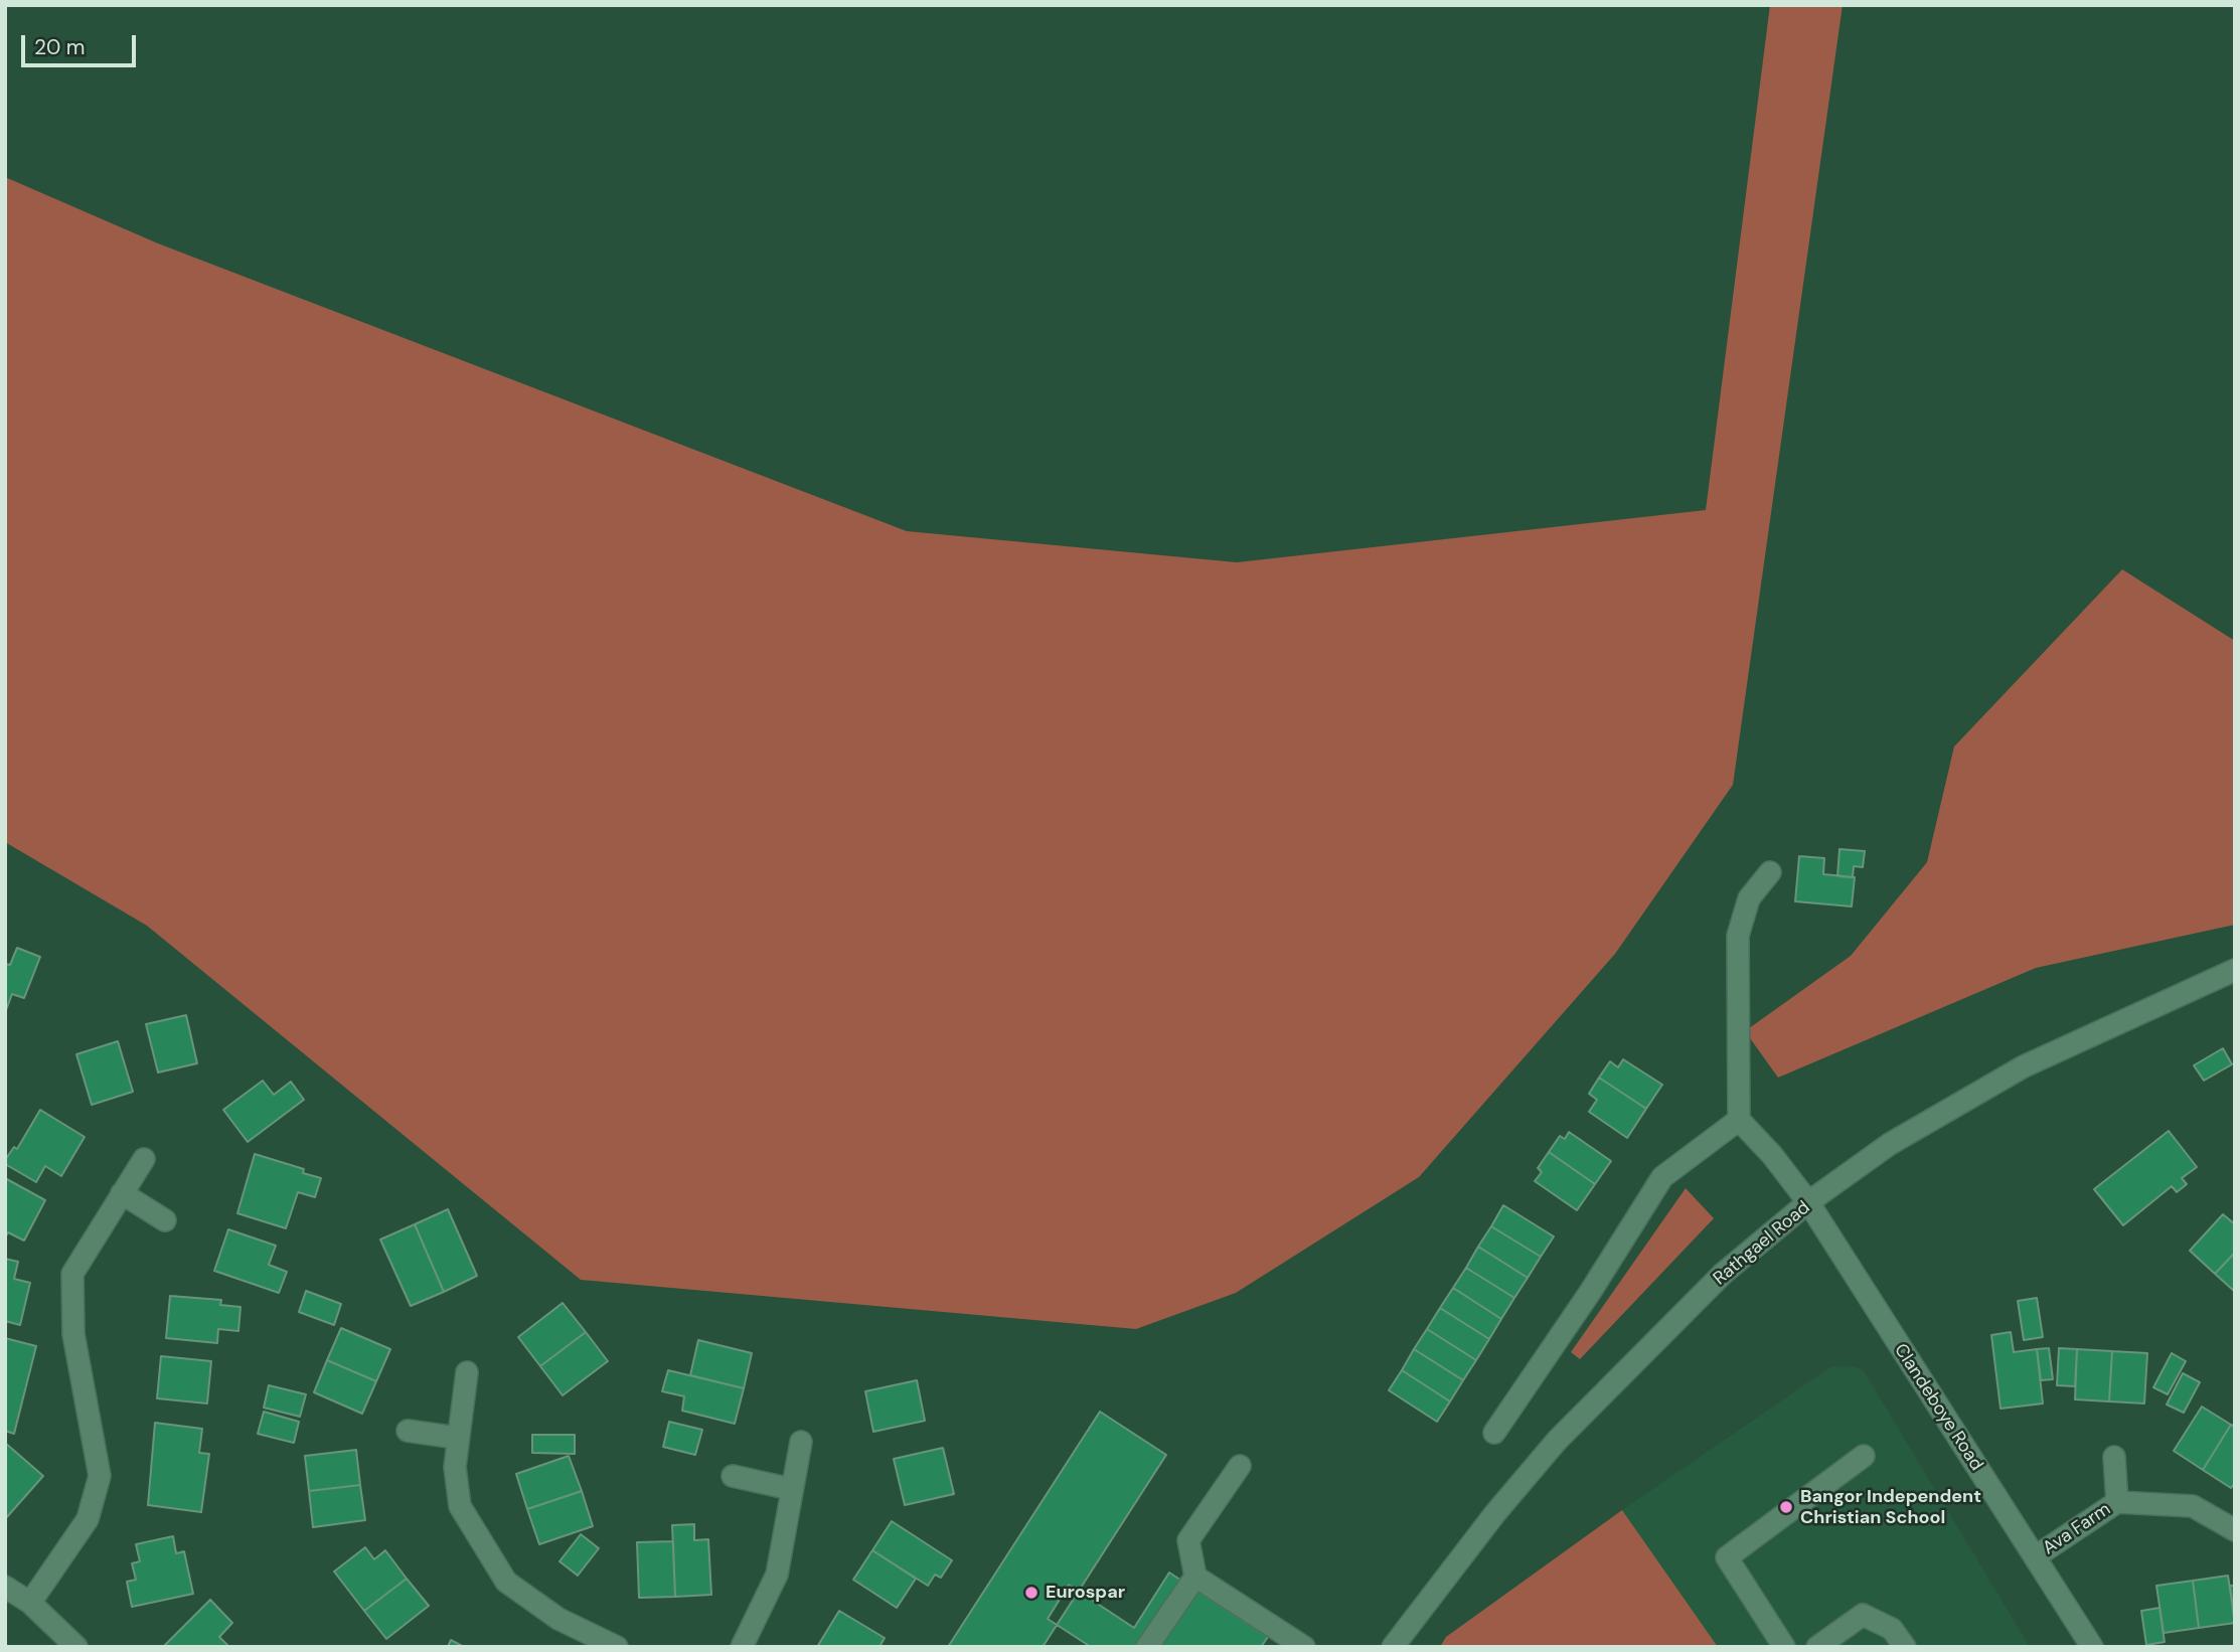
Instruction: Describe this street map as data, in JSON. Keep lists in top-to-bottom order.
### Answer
{
  "streets": {
    "street": ["Rathgael Road", "Clandeboye Road", "Ava Farm"]
  },
  "crossings": [
    ["Rathgael Road", "Clandeboye Road"],
    ["Clandeboye Road", "Ava Farm"]
  ],
  "places": ["Bangor Independent Christian School", "Eurospar"],
  "scale_bar": "20 m"
}
